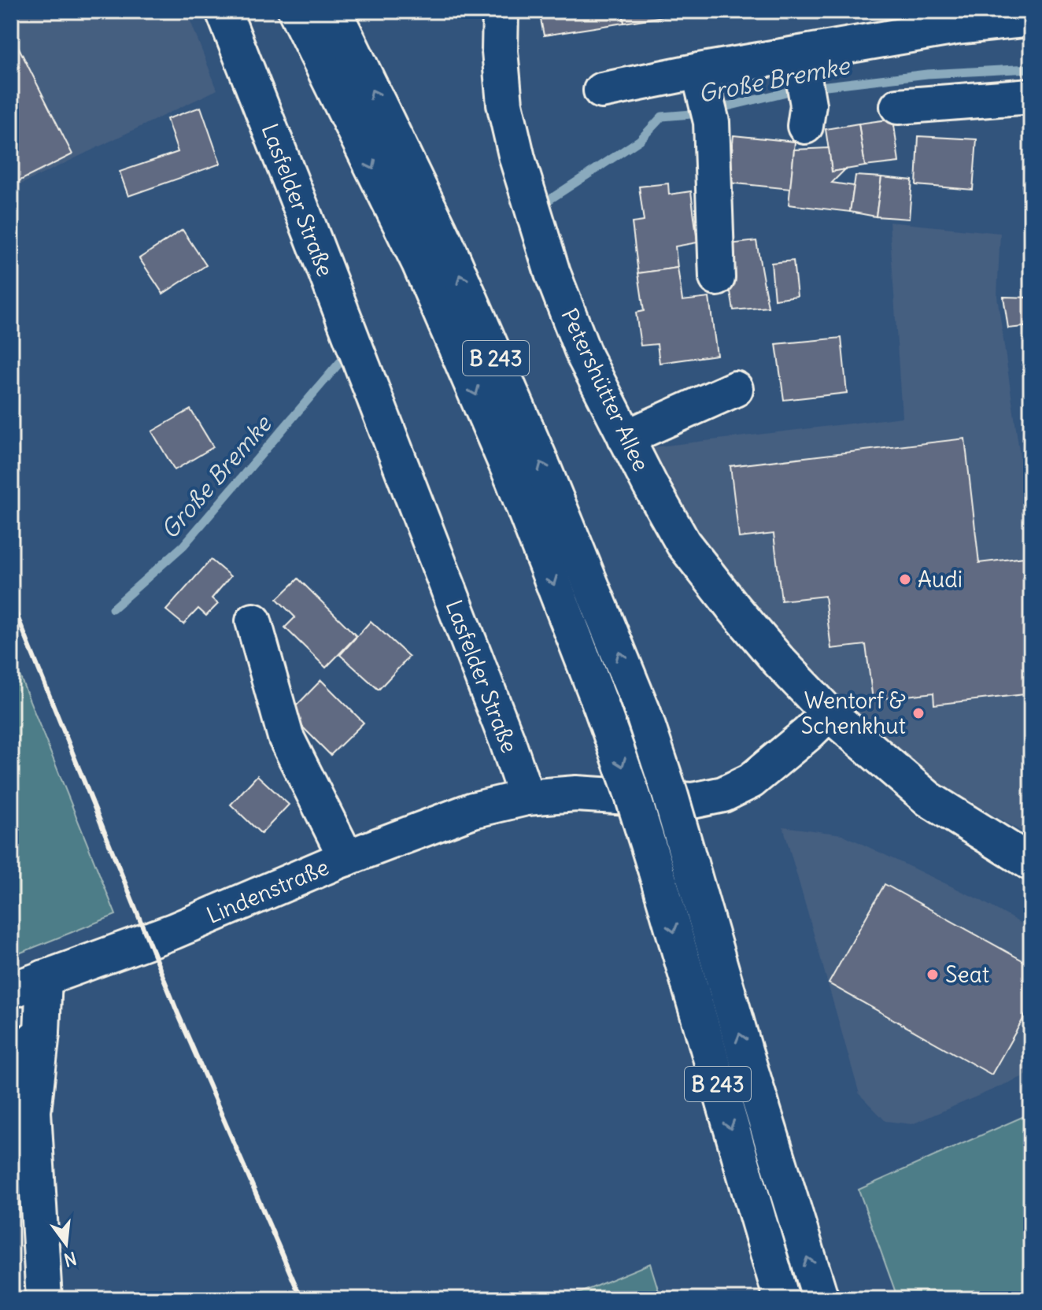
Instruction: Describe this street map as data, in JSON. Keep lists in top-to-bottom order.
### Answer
{
  "streets": {
    "main road": [
      "Lasfelder Straße",
      "B 243",
      "Petershütter Allee",
      "Lindenstraße"
    ]
  },
  "crossings": [
    ["Lasfelder Straße", "Lindenstraße"]
  ],
  "water": ["Große Bremke"],
  "places": ["Audi", "Wentorf & Schenkhut", "Seat"],
  "north": "bottom"
}
